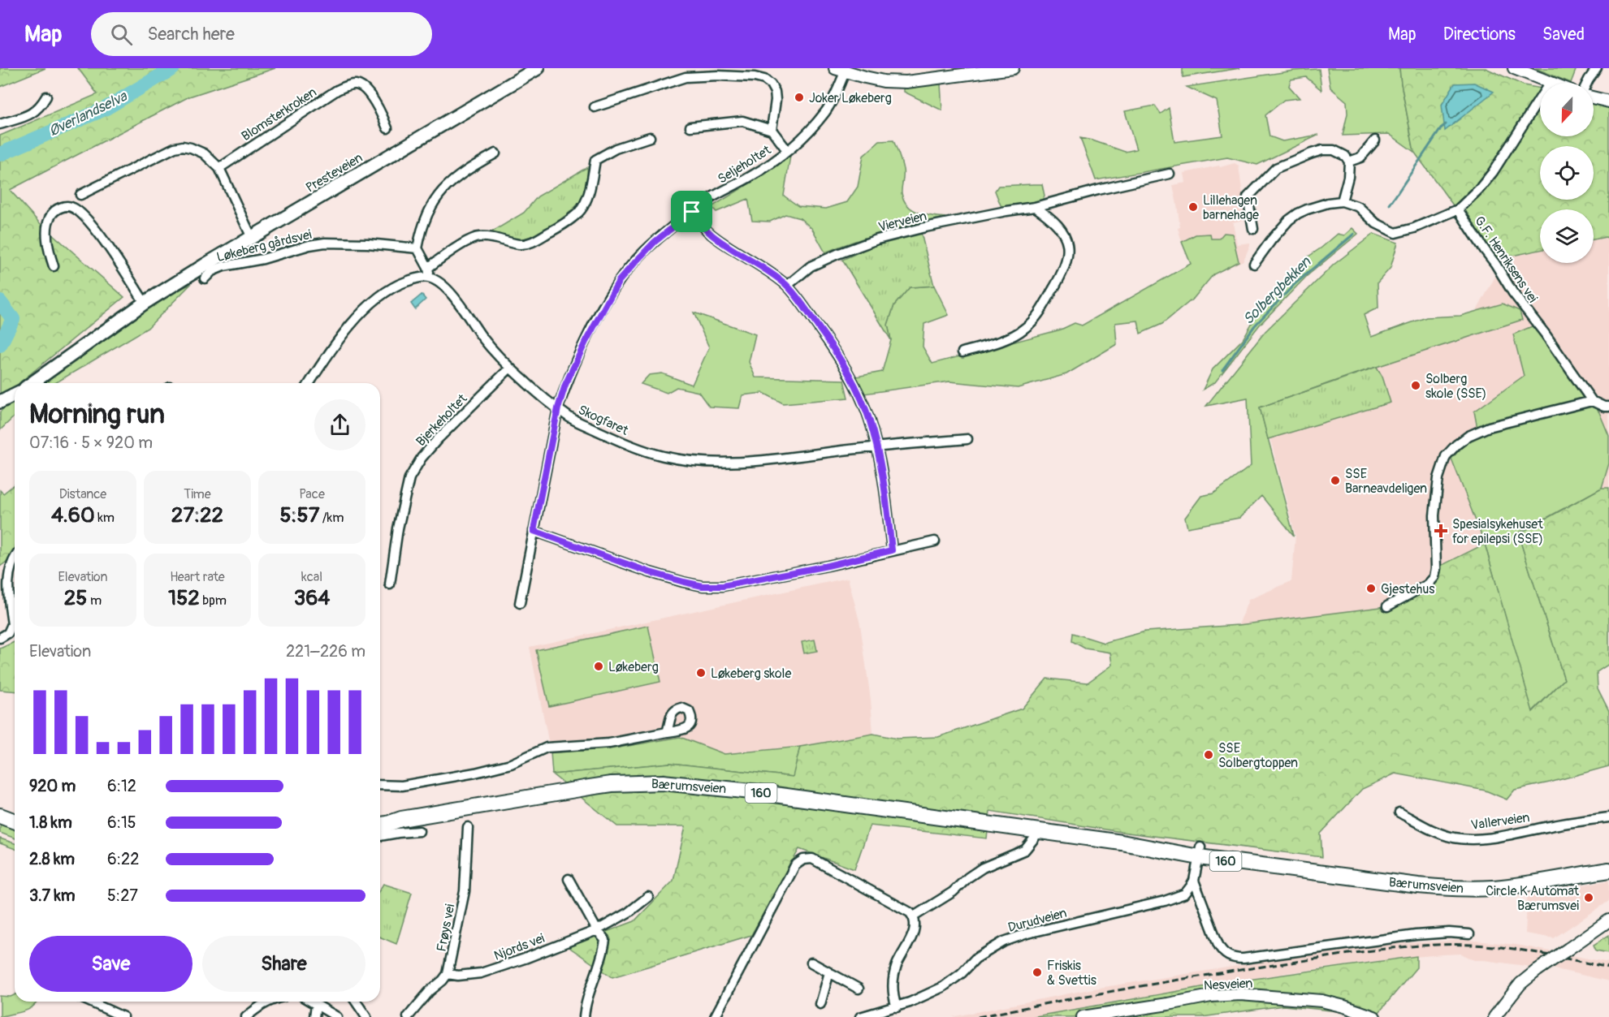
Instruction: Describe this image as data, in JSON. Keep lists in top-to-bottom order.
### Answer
{
  "streets": {
    "main road": ["Presteveien", "Bærumsveien", "160"],
    "street": [
      "Blomsterkroken",
      "Seljeholtet",
      "Vierveien",
      "Løkeberg gårdsvei",
      "G.F. Henriksens vei",
      "Bjerkeholtet",
      "Skogfaret",
      "Vallerveien",
      "Durudveien",
      "Frøys vei",
      "Njords vei",
      "Nesveien"
    ]
  },
  "crossings": [
    ["Seljeholtet", "Skogfaret"],
    ["Bjerkeholtet", "Skogfaret"],
    ["Frøys vei", "Njords vei"]
  ],
  "water": ["Øverlandselva", "Solbergbekken"],
  "places": {
    "other": [
      "Joker Løkeberg",
      "Lillehagen barnehage",
      "Solberg skole (SSE)",
      "SSE Barneavdeligen",
      "Gjestehus",
      "Løkeberg",
      "Løkeberg skole",
      "SSE Solbergtoppen",
      "Circle K Automat Bærumsvei",
      "Friskis & Svettis"
    ],
    "health": ["Spesialsykehuset for epilepsi (SSE)"]
  },
  "north": "bottom",
  "page": {
    "header": "Map",
    "search": "Search here",
    "nav": ["Map", "Directions", "Saved"],
    "heading": ["Morning run", "07:16 · 5 × 920 m"],
    "stats": [
      ["Distance", "4.60 km"],
      ["Time", "27:22"],
      ["Pace", "5:57 /km"],
      ["Elevation", "25 m"],
      ["Heart rate", "152 bpm"],
      ["kcal", "364"]
    ],
    "chart": ["Elevation", "221–226 m"],
    "list": [
      {
        "name": "920 m",
        "note": "6:12"
      },
      {
        "name": "1.8 km",
        "note": "6:15"
      },
      {
        "name": "2.8 km",
        "note": "6:22"
      },
      {
        "name": "3.7 km",
        "note": "5:27"
      }
    ],
    "buttons": ["Save", "Share"]
  }
}
